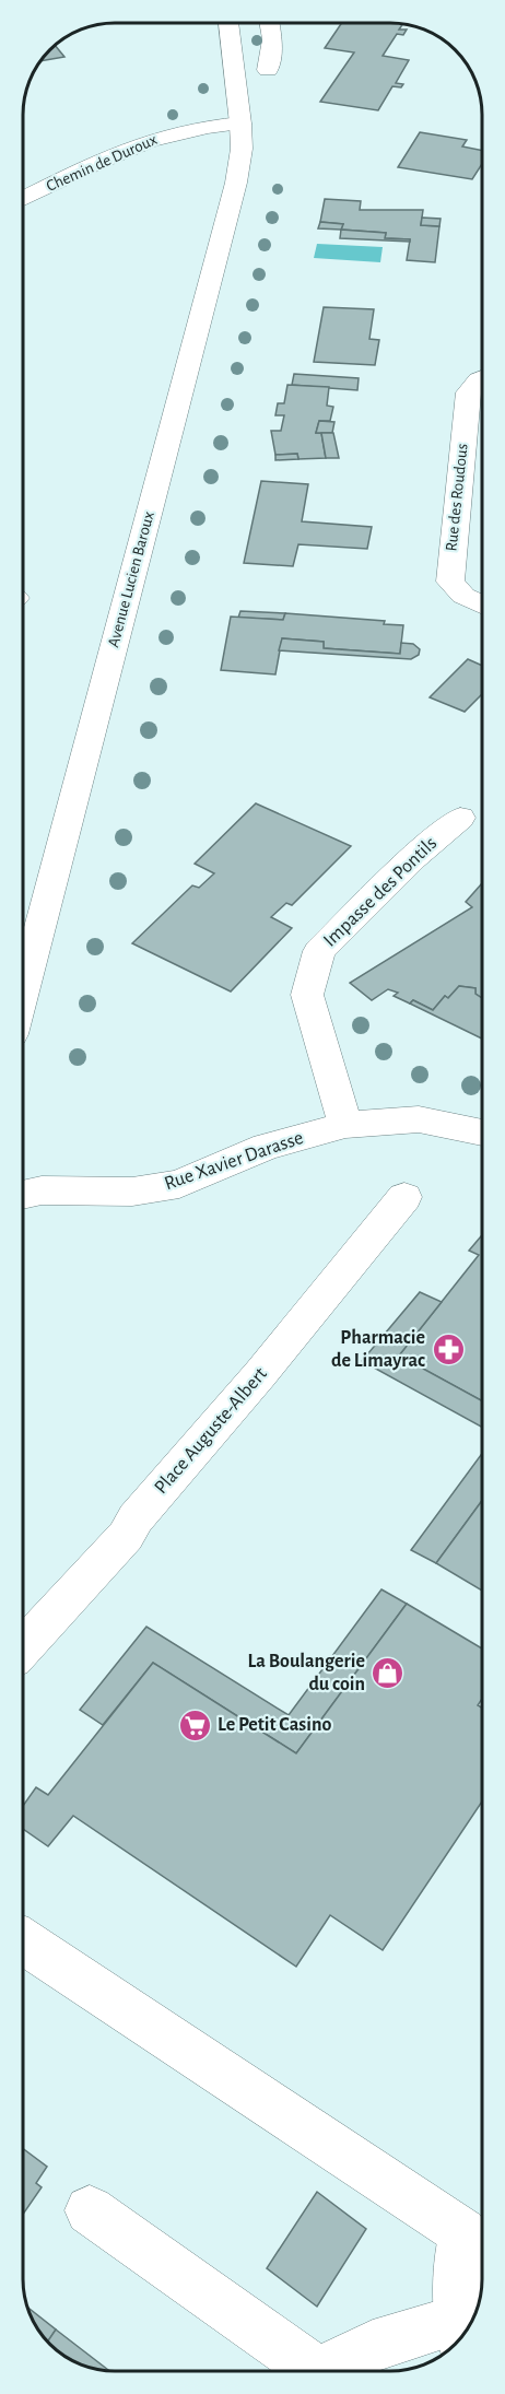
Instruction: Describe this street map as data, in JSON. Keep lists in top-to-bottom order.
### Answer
{
  "streets": {
    "street": [
      "Chemin de Duroux",
      "Rue des Roudous",
      "Avenue Lucien Baroux",
      "Impasse des Pontils",
      "Rue Xavier Darasse",
      "Place Auguste-Albert"
    ]
  },
  "crossings": [
    ["Chemin de Duroux", "Avenue Lucien Baroux"],
    ["Impasse des Pontils", "Rue Xavier Darasse"]
  ],
  "places": {
    "pharmacy": ["Pharmacie de Limayrac"],
    "shop": ["La Boulangerie du coin"],
    "supermarket": ["Le Petit Casino"]
  }
}
